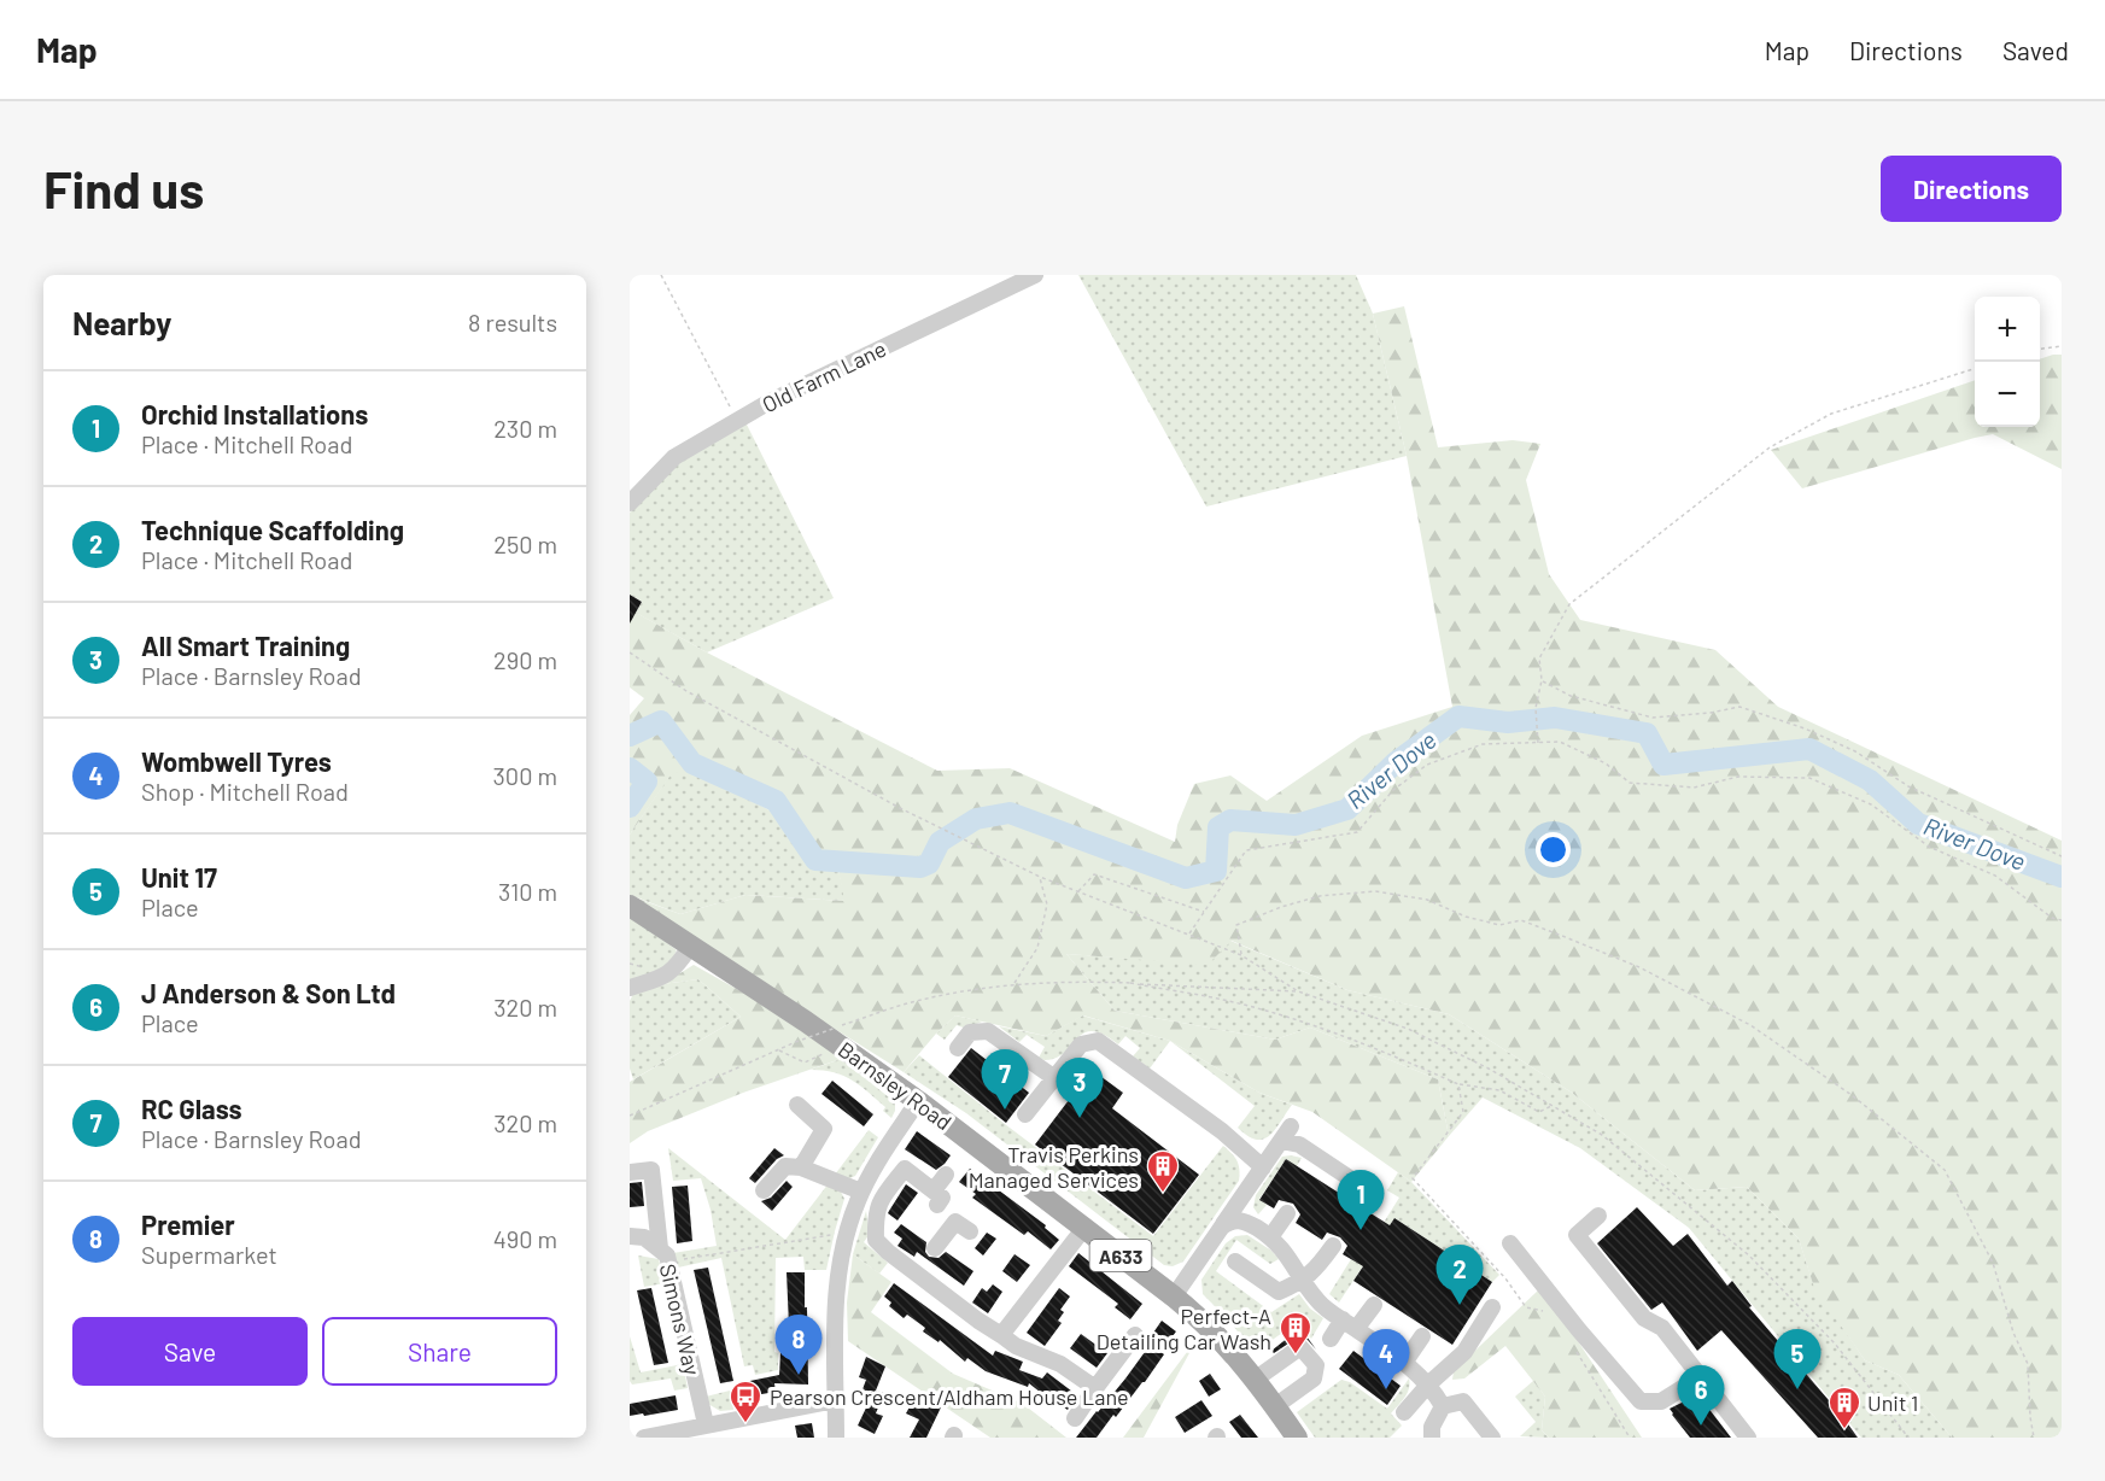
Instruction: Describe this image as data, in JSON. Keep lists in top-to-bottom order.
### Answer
{
  "streets": {
    "main road": ["Barnsley Road", "A633"],
    "street": ["Old Farm Lane", "Simons Way"]
  },
  "water": ["River Dove"],
  "places": {
    "building": ["Travis Perkins Managed Services", "Perfect-A Detailing Car Wash", "Unit 1"],
    "bus stop": ["Pearson Crescent/Aldham House Lane"]
  },
  "page": {
    "header": "Map",
    "nav": ["Map", "Directions", "Saved"],
    "buttons": [
      "Directions",
      ["Save", "Share"]
    ],
    "title": "Find us",
    "heading": ["Nearby", "8 results"],
    "map_buttons": ["+", "−"],
    "list": [
      {
        "mark": "1",
        "name": "Orchid Installations",
        "note": "Place · Mitchell Road",
        "value": "230 m"
      },
      {
        "mark": "2",
        "name": "Technique Scaffolding",
        "note": "Place · Mitchell Road",
        "value": "250 m"
      },
      {
        "mark": "3",
        "name": "All Smart Training",
        "note": "Place · Barnsley Road",
        "value": "290 m"
      },
      {
        "mark": "4",
        "name": "Wombwell Tyres",
        "note": "Shop · Mitchell Road",
        "value": "300 m"
      },
      {
        "mark": "5",
        "name": "Unit 17",
        "note": "Place",
        "value": "310 m"
      },
      {
        "mark": "6",
        "name": "J Anderson & Son Ltd",
        "note": "Place",
        "value": "320 m"
      },
      {
        "mark": "7",
        "name": "RC Glass",
        "note": "Place · Barnsley Road",
        "value": "320 m"
      },
      {
        "mark": "8",
        "name": "Premier",
        "note": "Supermarket",
        "value": "490 m"
      }
    ],
    "pins": [
      "7",
      "3",
      "1",
      "2",
      "8",
      "4",
      "5",
      "6"
    ]
  }
}
